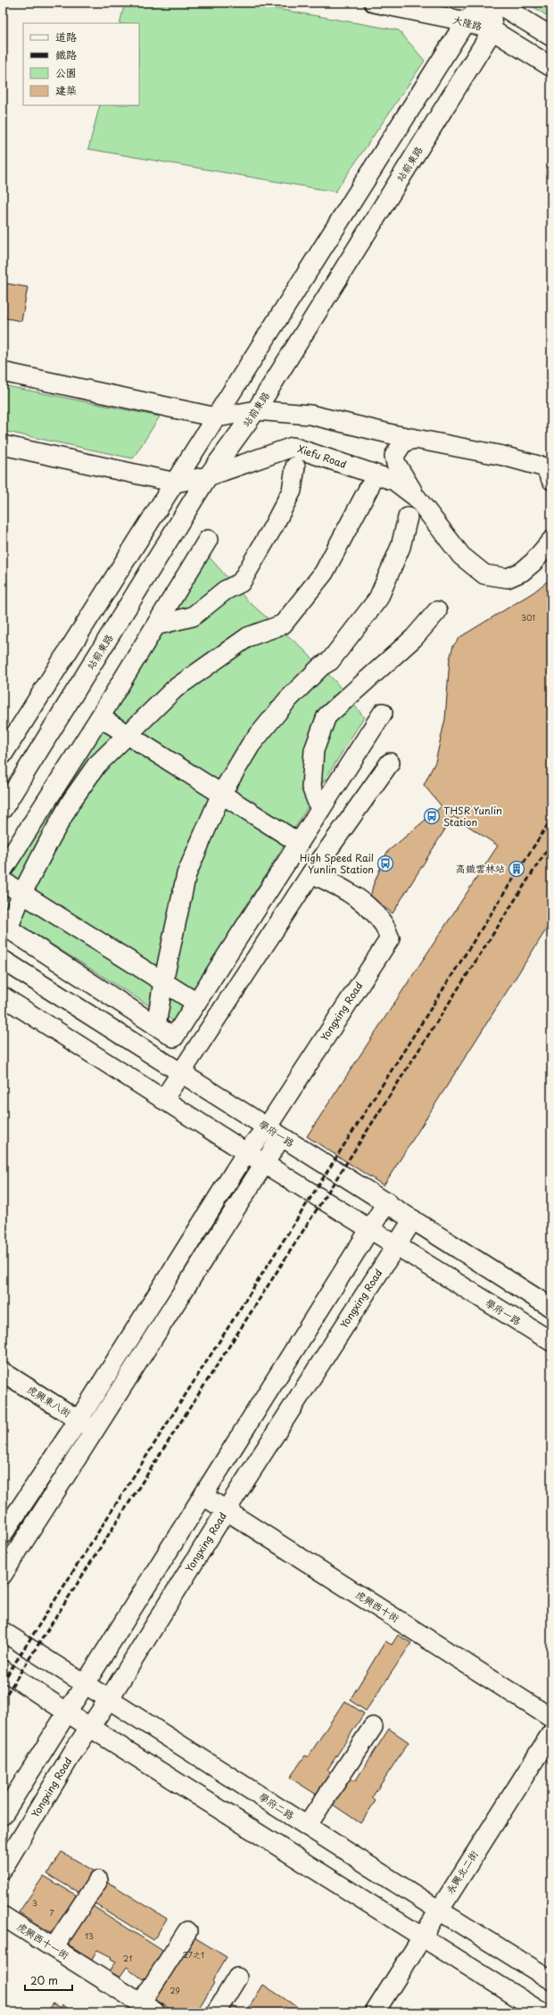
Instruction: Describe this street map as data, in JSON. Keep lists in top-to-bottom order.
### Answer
{
  "streets": {
    "street": [
      "大隆路",
      "站前東路",
      "Xiefu Road",
      "Yongxing Road",
      "學府一路",
      "虎興東八街",
      "虎興西十街",
      "學府二路",
      "永興北二街",
      "虎興西十一街"
    ]
  },
  "crossings": [
    ["大隆路", "站前東路"],
    ["站前東路", "Xiefu Road"],
    ["Yongxing Road", "學府一路"],
    ["Yongxing Road", "虎興東八街"],
    ["Yongxing Road", "虎興西十街"],
    ["Yongxing Road", "學府二路"],
    ["學府二路", "永興北二街"]
  ],
  "places": {
    "bus stop": ["THSR Yunlin Station", "High Speed Rail Yunlin Station"],
    "building": ["高鐵雲林站"]
  },
  "house_numbers": [
    "301",
    "3",
    "7",
    "13",
    "27之1",
    "21",
    "29"
  ],
  "legend": [
    "道路",
    "鐵路",
    "公園",
    "建築"
  ],
  "scale_bar": "20 m"
}
